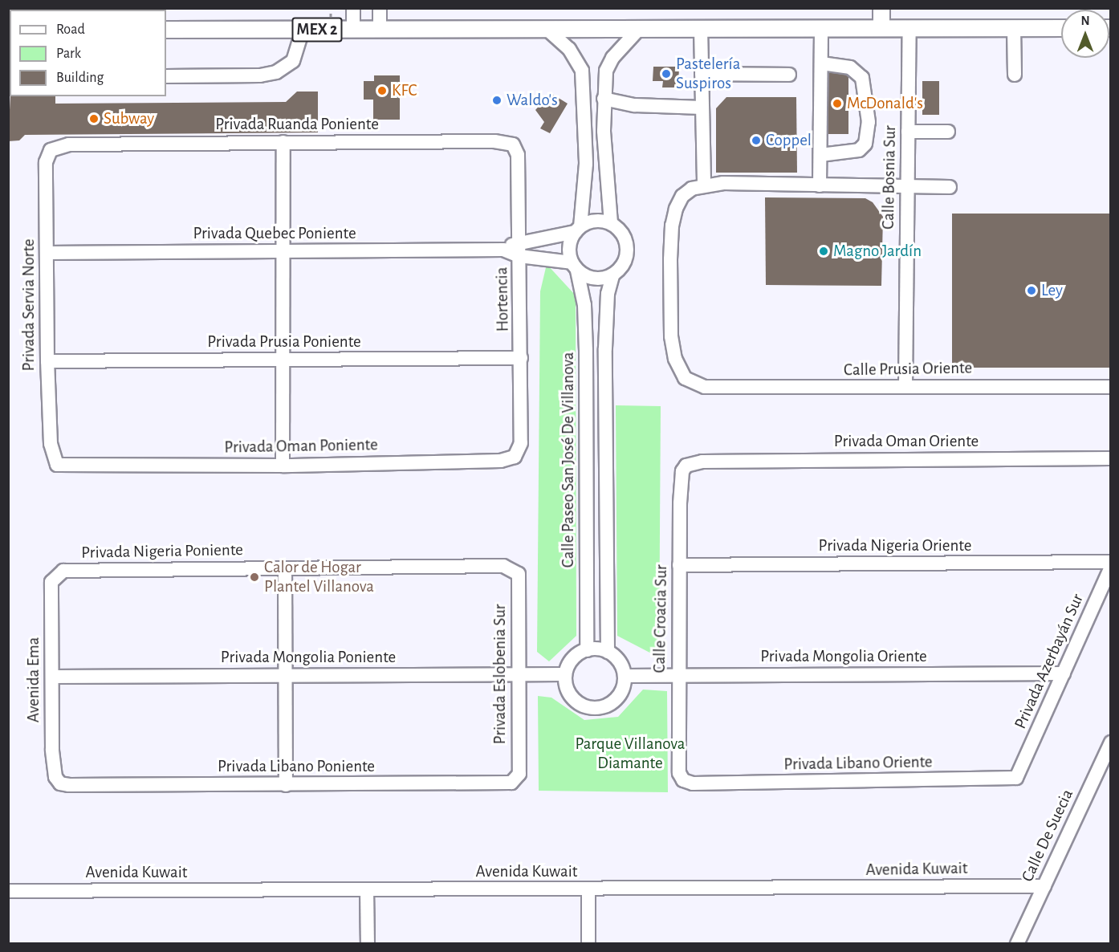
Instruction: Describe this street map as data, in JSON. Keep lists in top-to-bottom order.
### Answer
{
  "streets": {
    "main road": ["MEX 2"],
    "street": [
      "Privada Ruanda Poniente",
      "Calle Bosnia Sur",
      "Privada Quebec Poniente",
      "Hortencia",
      "Privada Servia Norte",
      "Privada Prusia Poniente",
      "Calle Prusia Oriente",
      "Privada Oman Oriente",
      "Privada Oman Poniente",
      "Calle Paseo San José De Villanova",
      "Privada Nigeria Oriente",
      "Privada Nigeria Poniente",
      "Calle Croacia Sur",
      "Privada Mongolia Oriente",
      "Privada Mongolia Poniente",
      "Privada Azerbayán Sur",
      "Privada Eslobenia Sur",
      "Avenida Ema",
      "Privada Libano Oriente",
      "Privada Libano Poniente",
      "Calle De Suecia",
      "Avenida Kuwait"
    ]
  },
  "crossings": [
    ["MEX 2", "Calle Bosnia Sur"],
    ["Privada Ruanda Poniente", "Hortencia"],
    ["Privada Ruanda Poniente", "Privada Servia Norte"],
    ["Calle Bosnia Sur", "Calle Prusia Oriente"],
    ["Privada Quebec Poniente", "Hortencia"],
    ["Privada Quebec Poniente", "Privada Servia Norte"],
    ["Privada Quebec Poniente", "Calle Paseo San José De Villanova"],
    ["Hortencia", "Privada Prusia Poniente"],
    ["Hortencia", "Privada Oman Poniente"],
    ["Privada Servia Norte", "Privada Prusia Poniente"],
    ["Privada Servia Norte", "Privada Oman Poniente"],
    ["Privada Oman Oriente", "Calle Croacia Sur"],
    ["Calle Paseo San José De Villanova", "Privada Mongolia Oriente"],
    ["Calle Paseo San José De Villanova", "Privada Mongolia Poniente"],
    ["Privada Nigeria Oriente", "Calle Croacia Sur"],
    ["Privada Nigeria Poniente", "Privada Eslobenia Sur"],
    ["Privada Nigeria Poniente", "Avenida Ema"],
    ["Calle Croacia Sur", "Privada Mongolia Oriente"],
    ["Calle Croacia Sur", "Privada Libano Oriente"],
    ["Privada Mongolia Oriente", "Privada Mongolia Poniente"],
    ["Privada Mongolia Oriente", "Privada Azerbayán Sur"],
    ["Privada Mongolia Poniente", "Privada Eslobenia Sur"],
    ["Privada Mongolia Poniente", "Avenida Ema"],
    ["Privada Azerbayán Sur", "Privada Libano Oriente"],
    ["Privada Eslobenia Sur", "Privada Libano Poniente"],
    ["Avenida Ema", "Privada Libano Poniente"],
    ["Calle De Suecia", "Avenida Kuwait"]
  ],
  "parks": ["Parque Villanova Diamante"],
  "places": [
    "Pastelería Suspiros",
    "KFC",
    "Waldo's",
    "McDonald's",
    "Subway",
    "Coppel",
    "Magno Jardín",
    "Ley",
    "Calor de Hogar Plantel Villanova"
  ],
  "legend": ["Road", "Park", "Building"],
  "north": "top"
}
